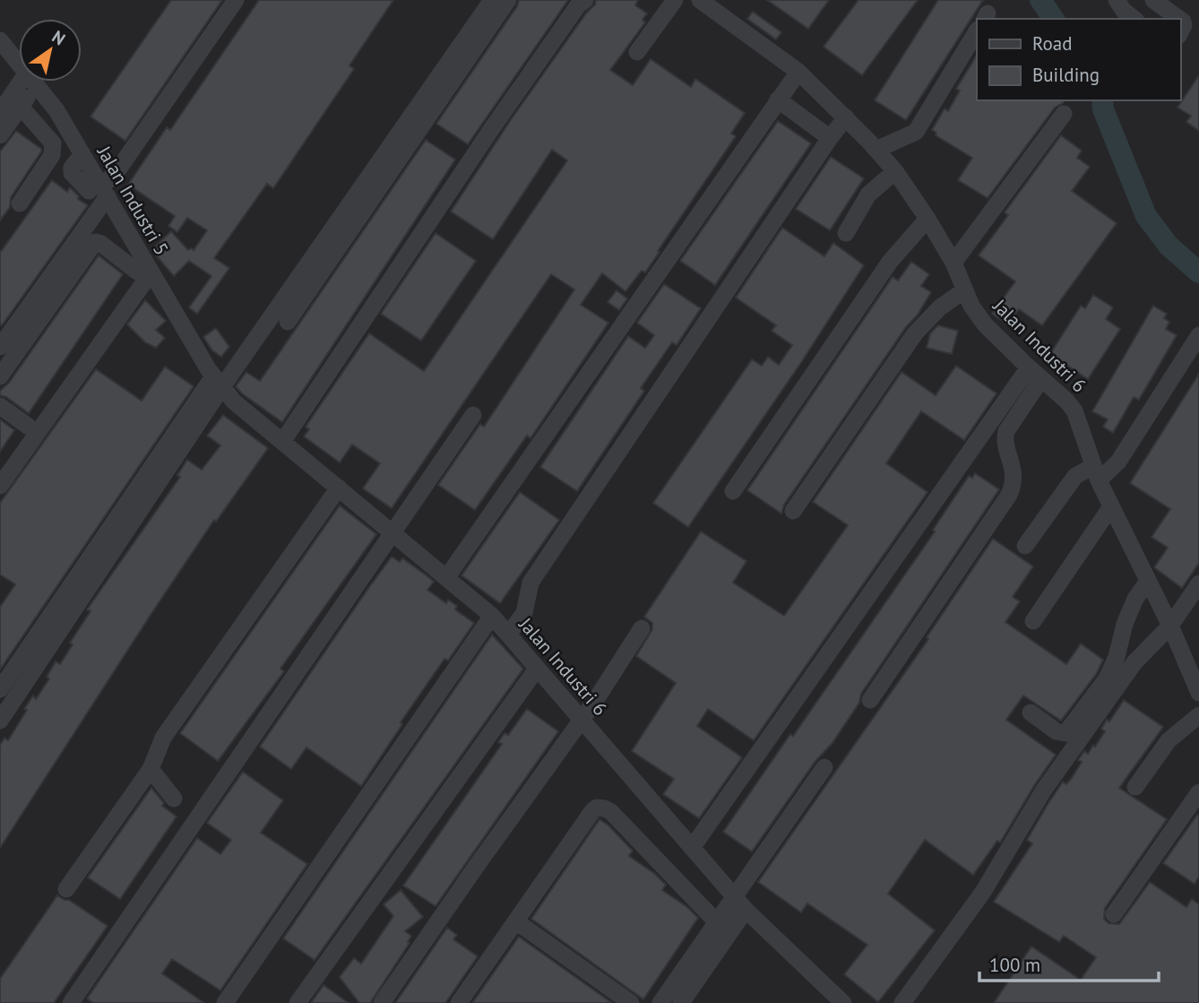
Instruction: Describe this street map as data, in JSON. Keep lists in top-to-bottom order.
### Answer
{
  "streets": {
    "street": ["Jalan Industri 5", "Jalan Industri 6"]
  },
  "crossings": [
    ["Jalan Industri 5", "Jalan Industri 6"]
  ],
  "legend": ["Road", "Building"],
  "scale_bar": "100 m",
  "north": "top right"
}
